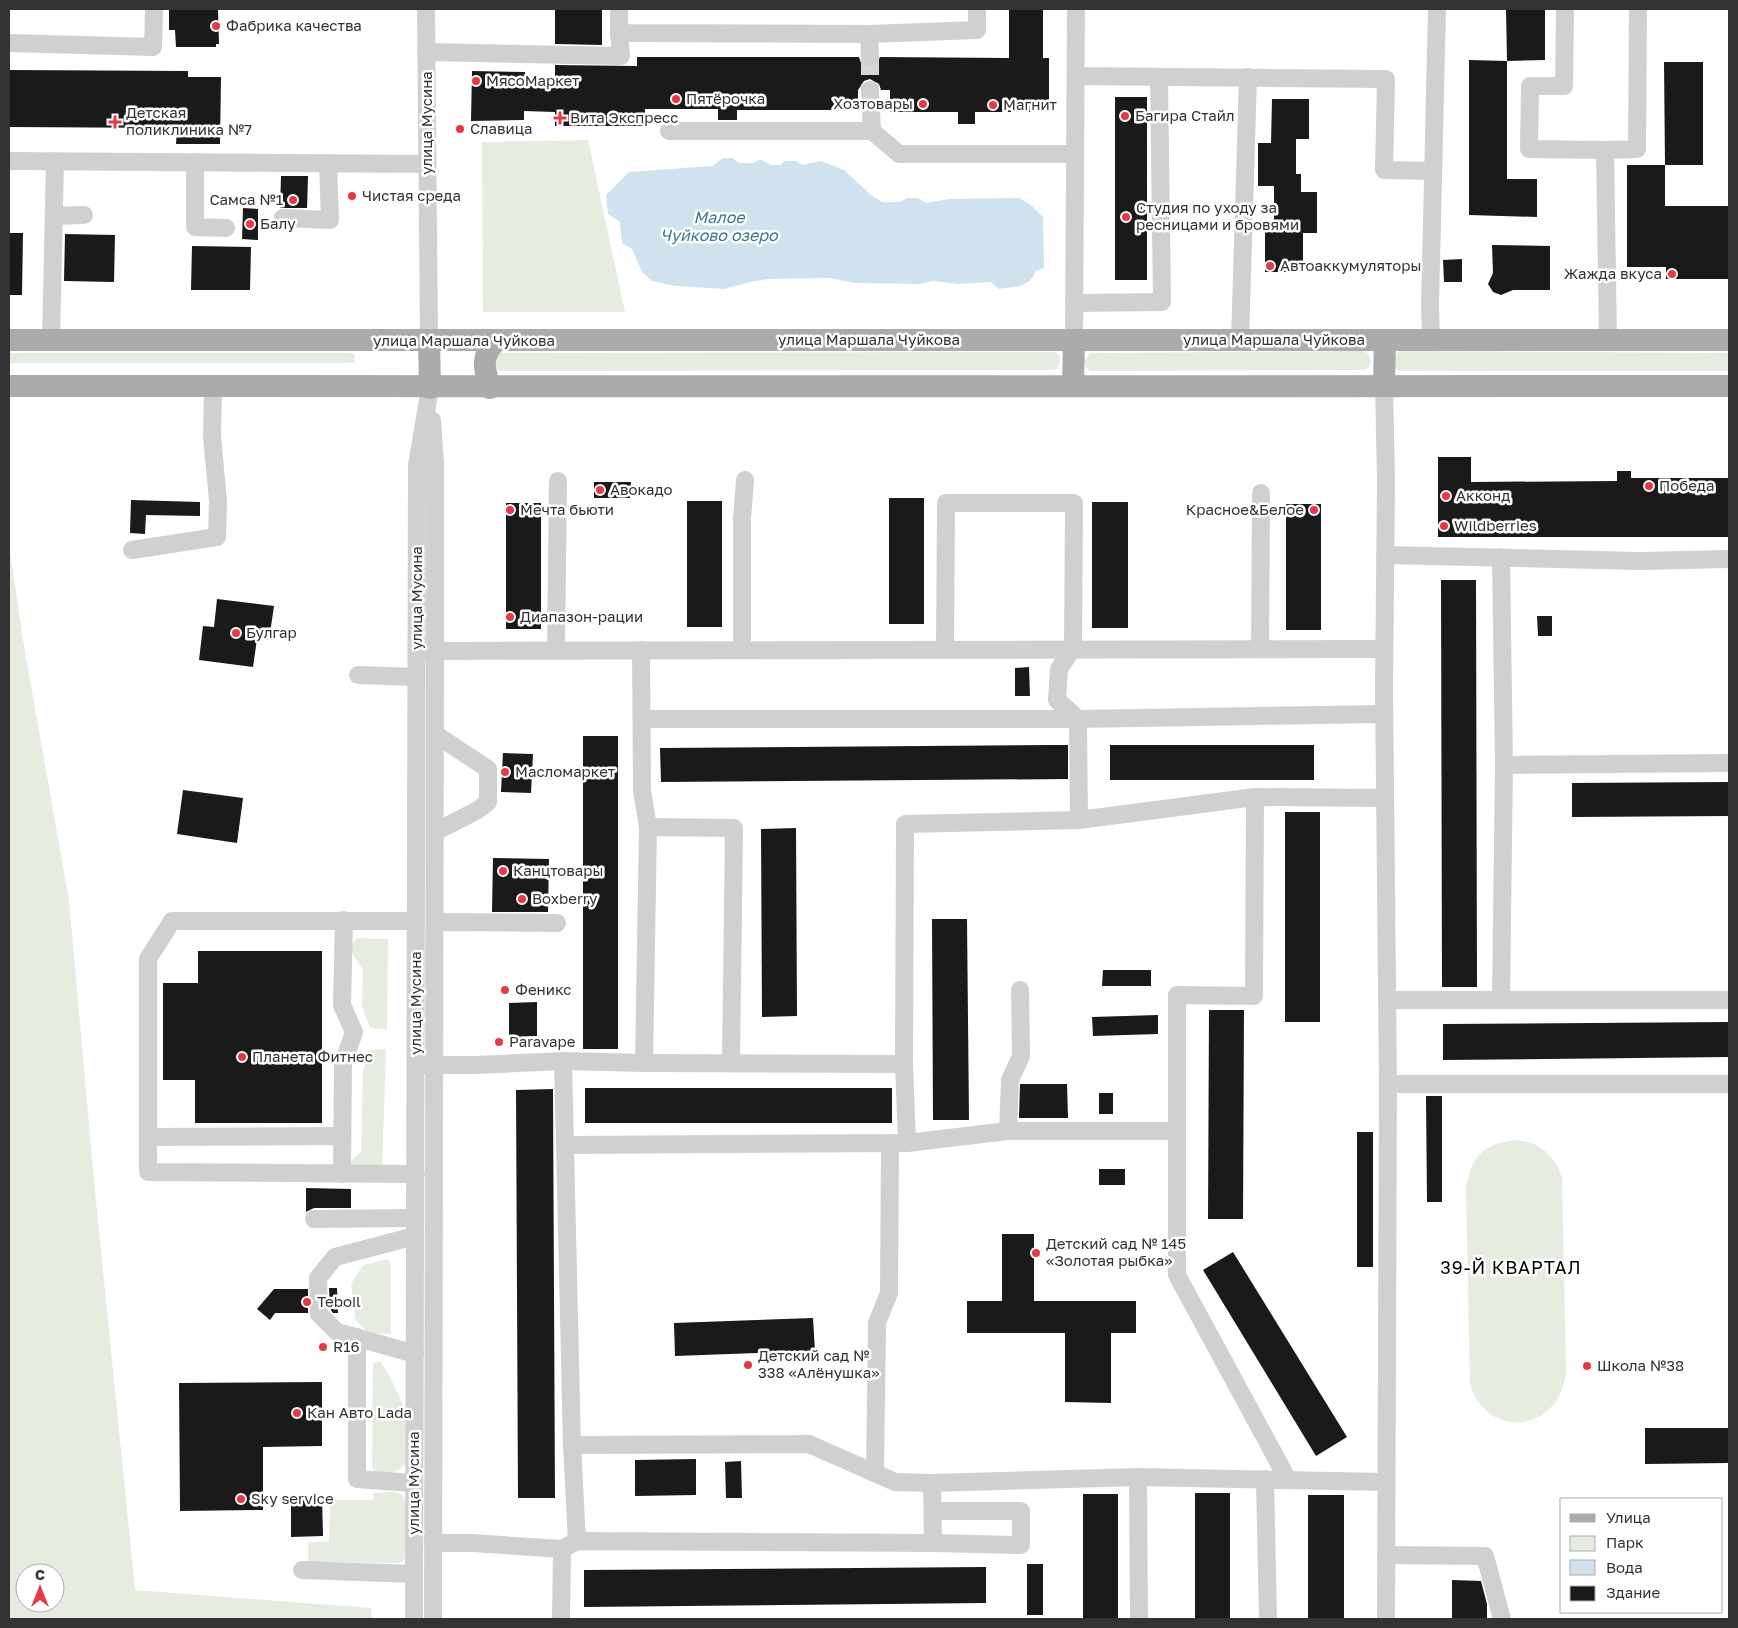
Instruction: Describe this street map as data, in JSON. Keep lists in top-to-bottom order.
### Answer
{
  "streets": {
    "main road": ["улица Мусина", "улица Маршала Чуйкова"]
  },
  "crossings": [
    ["улица Мусина", "улица Маршала Чуйкова"]
  ],
  "districts": ["39-Й КВАРТАЛ"],
  "water": ["Малое Чуйково озеро"],
  "places": {
    "other": [
      "Фабрика качества",
      "МясоМаркет",
      "Пятёрочка",
      "Хозтовары",
      "Магнит",
      "Багира Стайл",
      "Славица",
      "Чистая среда",
      "Самса №1",
      "Студия по уходу за ресницами и бровями",
      "Балу",
      "Автоаккумуляторы",
      "Жажда вкуса",
      "Победа",
      "Авокадо",
      "Акконд",
      "Мечта бьюти",
      "Красное&Белое",
      "Wildberries",
      "Диапазон-рации",
      "Булгар",
      "Масломаркет",
      "Канцтовары",
      "Boxberry",
      "Феникс",
      "Paravape",
      "Планета Фитнес",
      "Детский сад № 145 «Золотая рыбка»",
      "Teboil",
      "R16",
      "Детский сад № 338 «Алёнушка»",
      "Школа №38",
      "Кан Авто Lada",
      "Sky service"
    ],
    "health": ["Вита Экспресс", "Детская поликлиника №7"]
  },
  "legend": [
    "Улица",
    "Парк",
    "Вода",
    "Здание"
  ],
  "north": "top"
}
